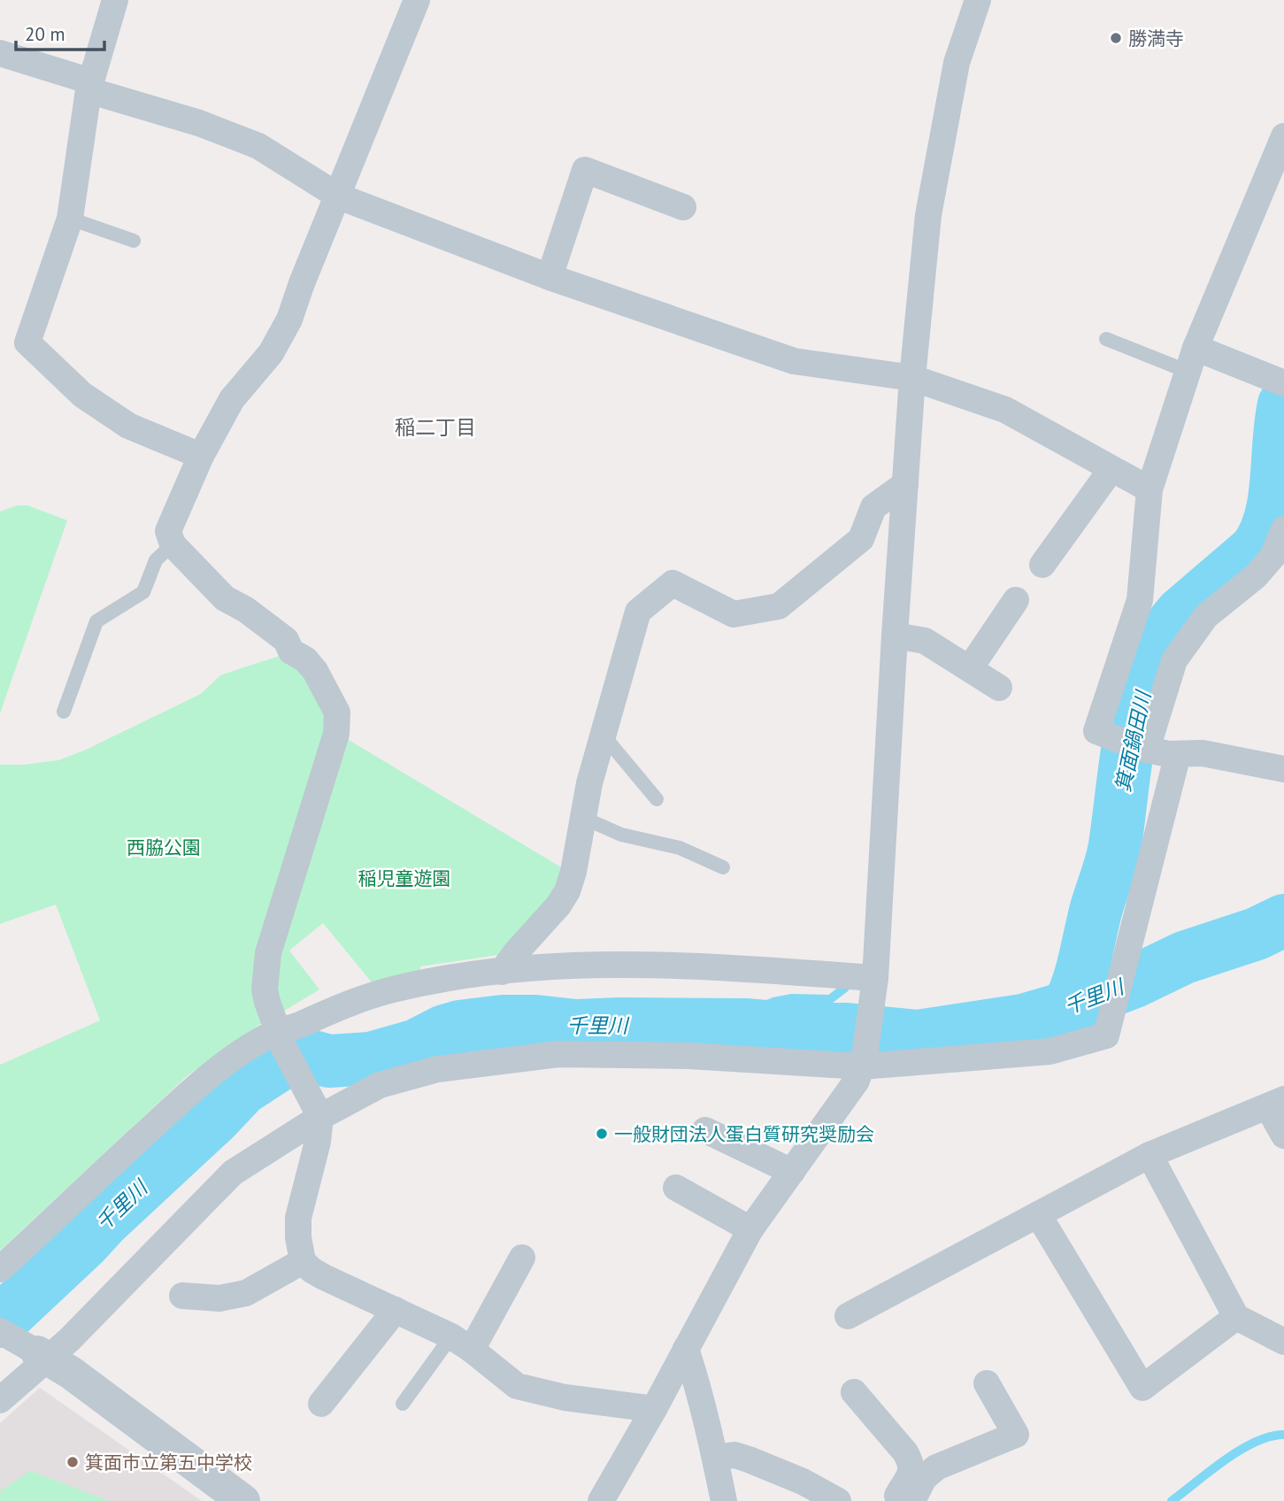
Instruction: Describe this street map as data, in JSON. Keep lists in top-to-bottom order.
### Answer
{
  "districts": ["稲二丁目"],
  "water": ["箕面鍋田川", "千里川"],
  "parks": ["西脇公園", "稲児童遊園"],
  "places": ["勝満寺", "一般財団法人蛋白質研究奨励会", "箕面市立第五中学校"],
  "scale_bar": "20 m"
}
